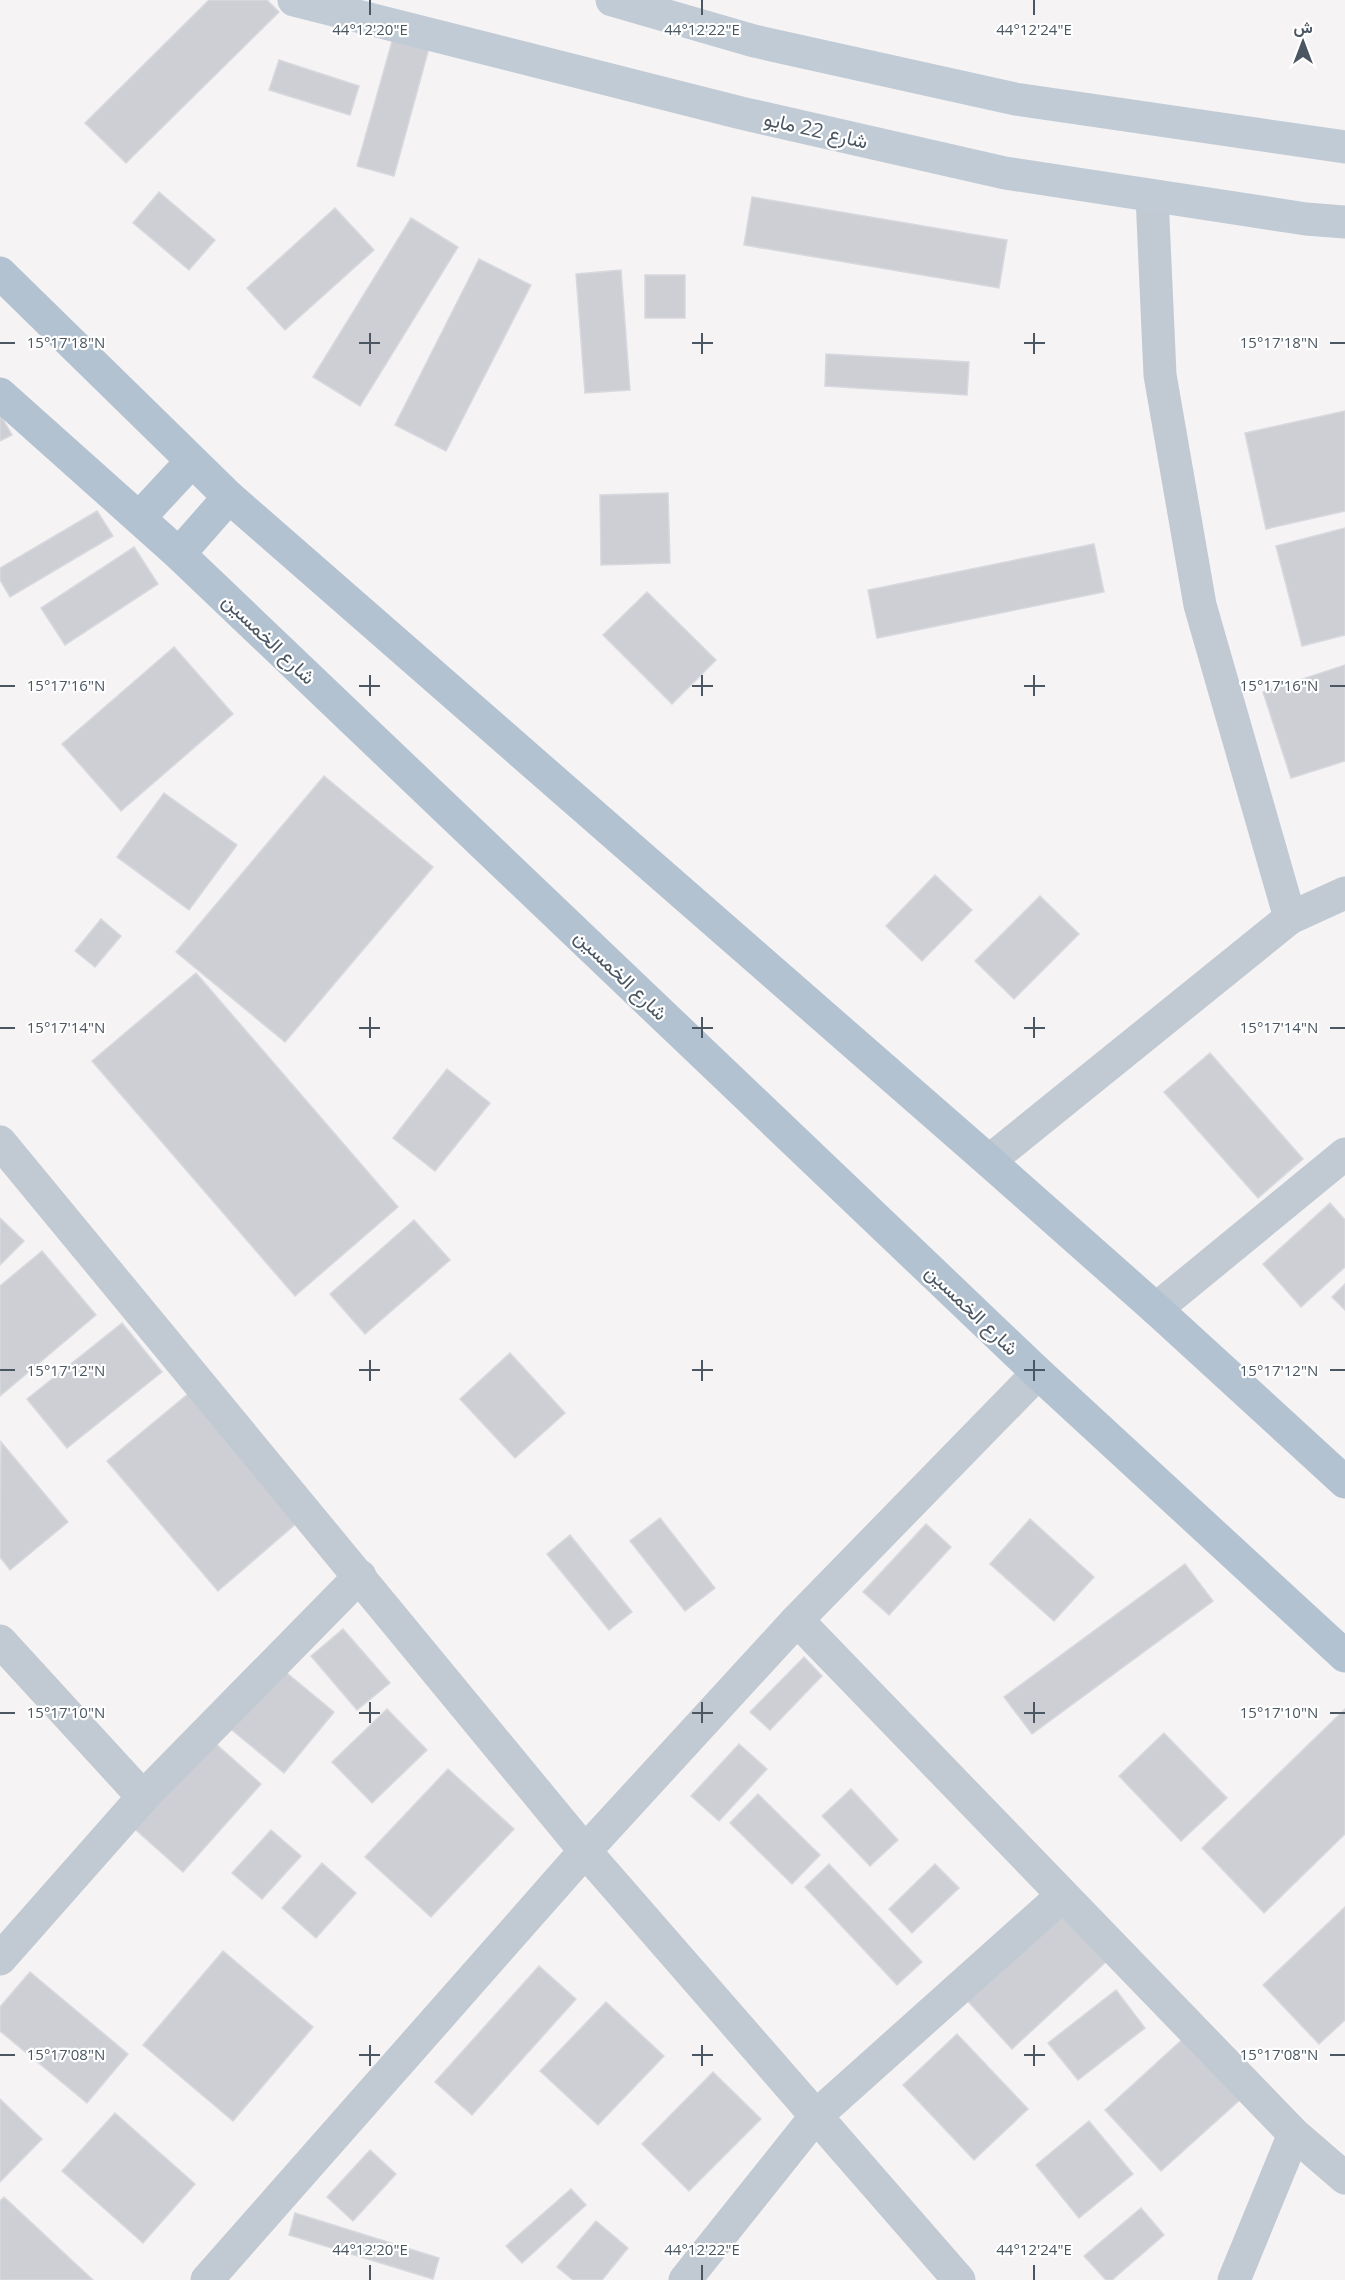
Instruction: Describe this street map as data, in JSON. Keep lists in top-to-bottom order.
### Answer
{
  "streets": {
    "main road": ["شارع 22 مايو", "شارع الخمسين"]
  },
  "north": "top",
  "coordinates": [
    "44°12'20\"E",
    "44°12'22\"E",
    "44°12'24\"E",
    "15°17'18\"N",
    "15°17'16\"N",
    "15°17'14\"N",
    "15°17'12\"N",
    "15°17'10\"N",
    "15°17'08\"N"
  ]
}
